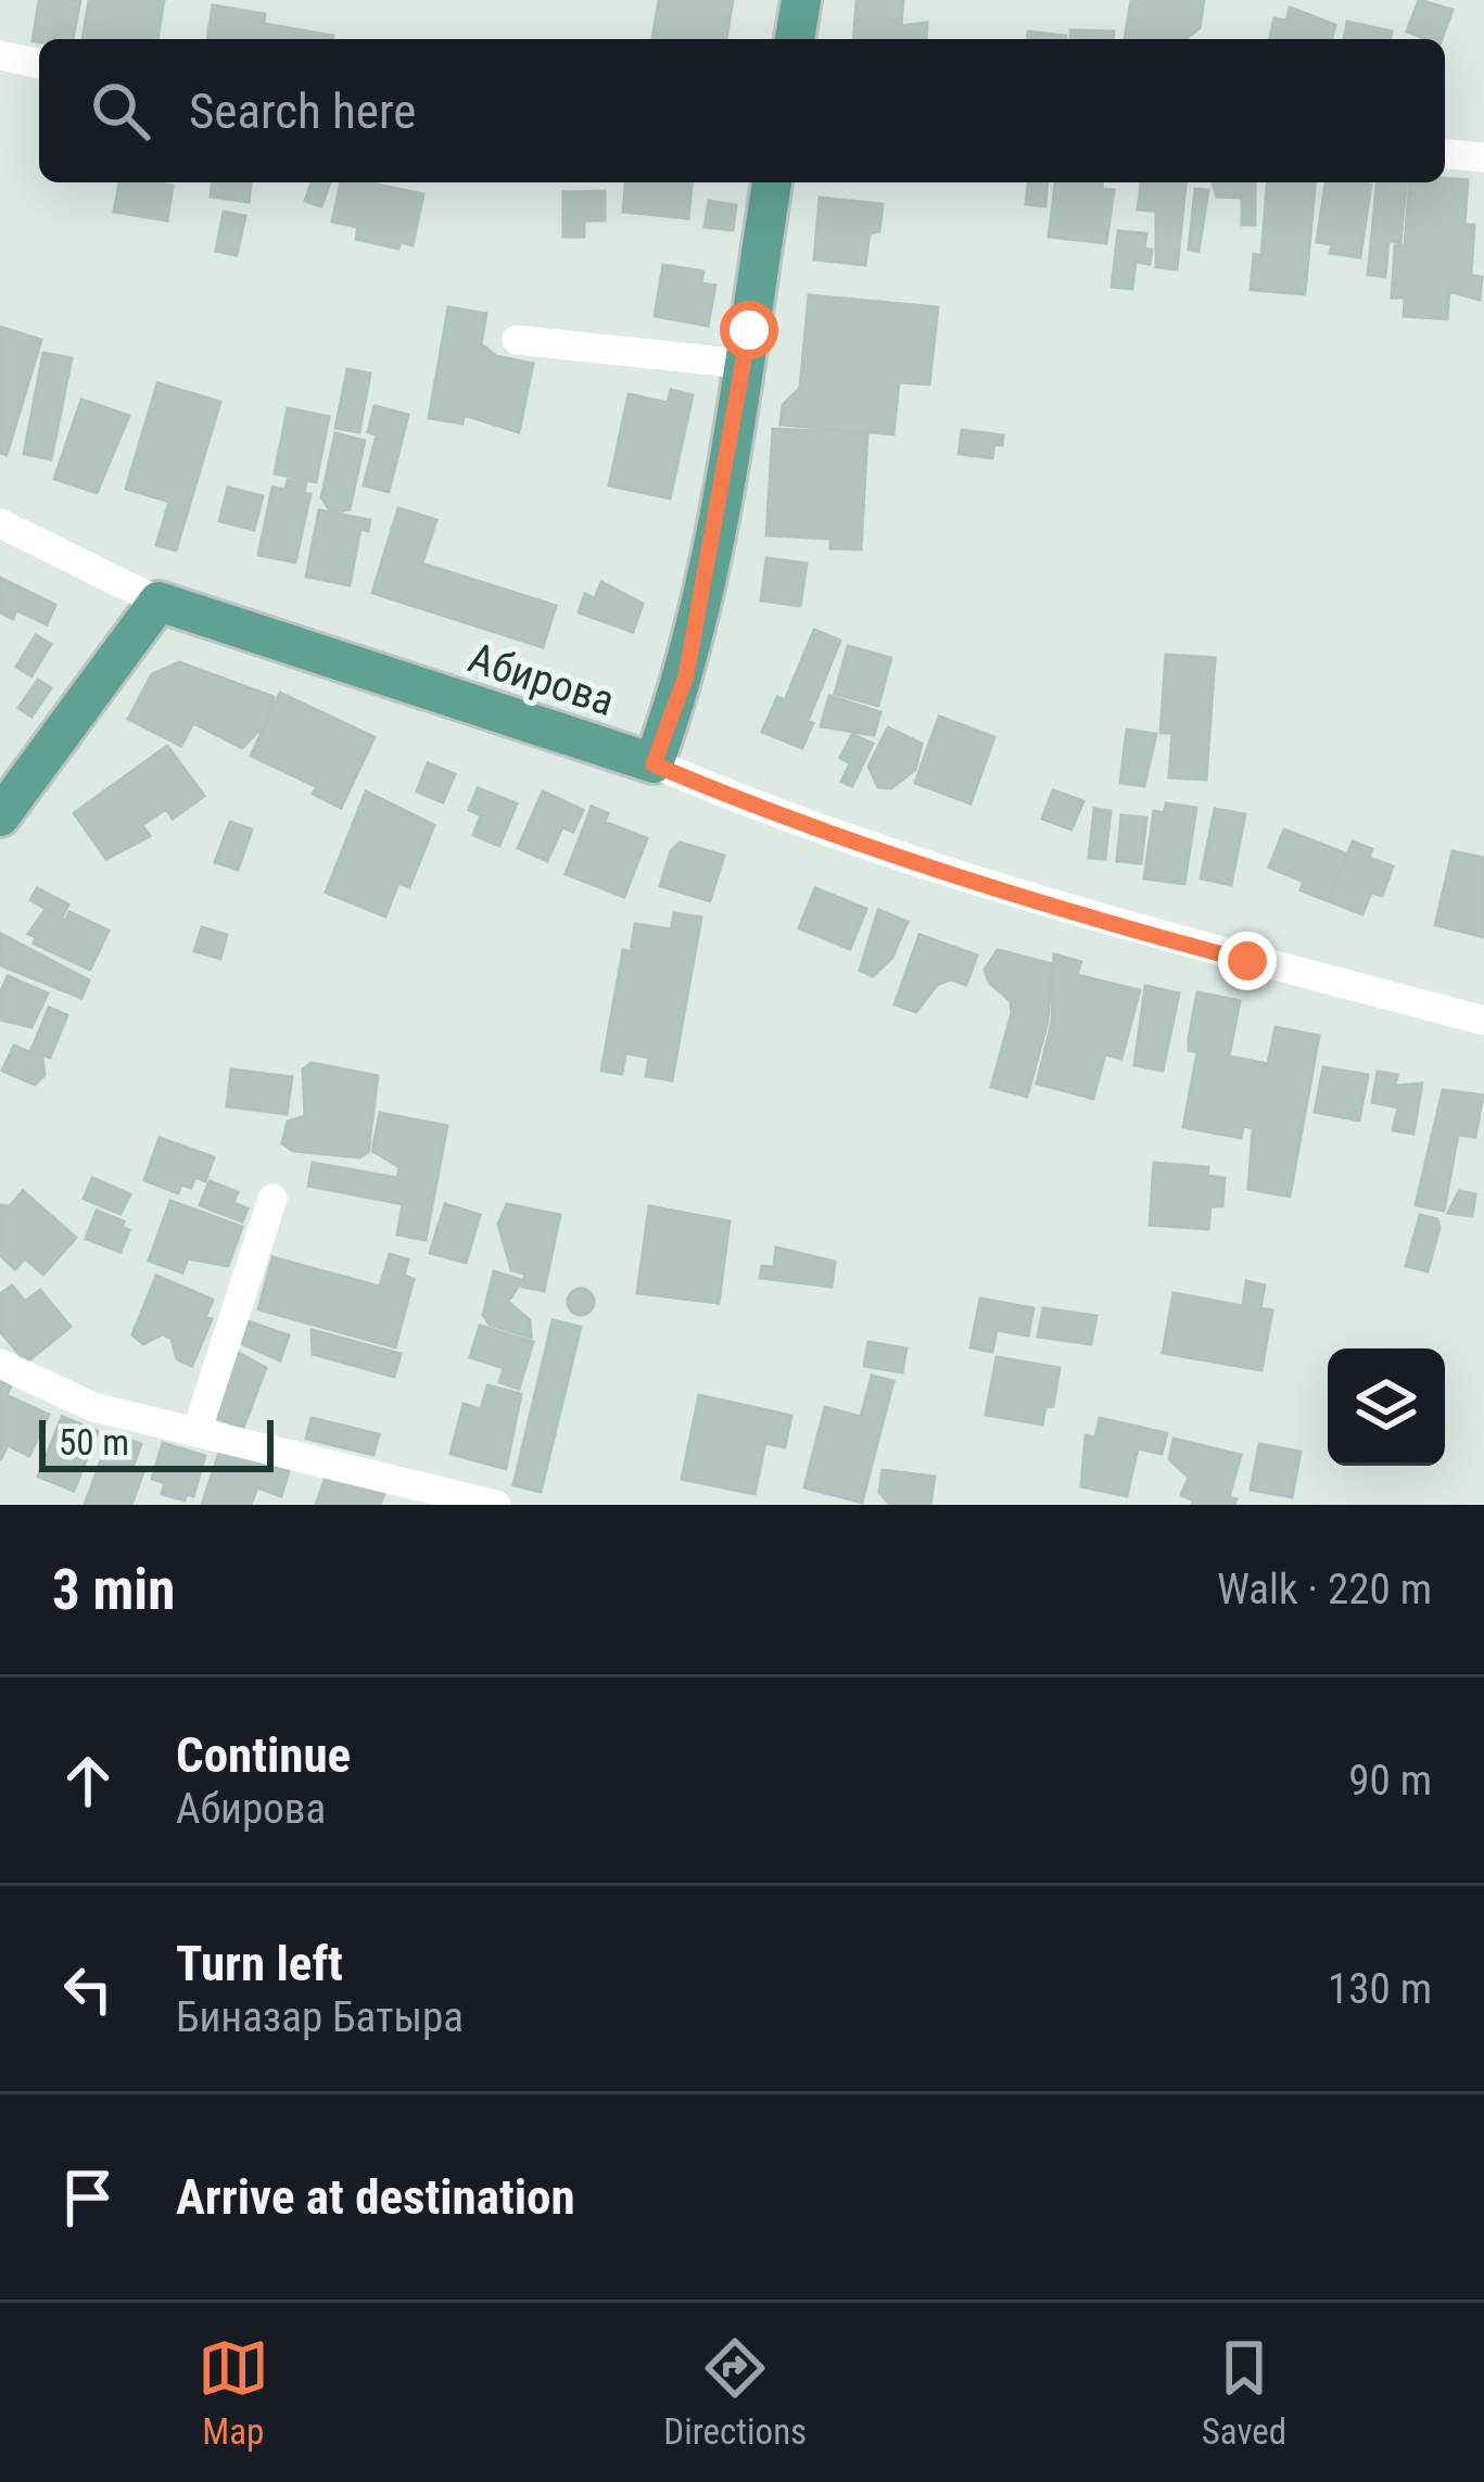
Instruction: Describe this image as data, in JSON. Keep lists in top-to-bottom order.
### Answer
{
  "streets": {
    "main road": ["Абирова"]
  },
  "scale_bar": "50 m",
  "page": {
    "search": "Search here",
    "scale": "50 m",
    "heading": ["3 min", "Walk · 220 m"],
    "list": [
      ["Continue", "Абирова", "90 m"],
      ["Turn left", "Биназар Батыра", "130 m"],
      "Arrive at destination"
    ],
    "nav": ["Map", "Directions", "Saved"]
  }
}
